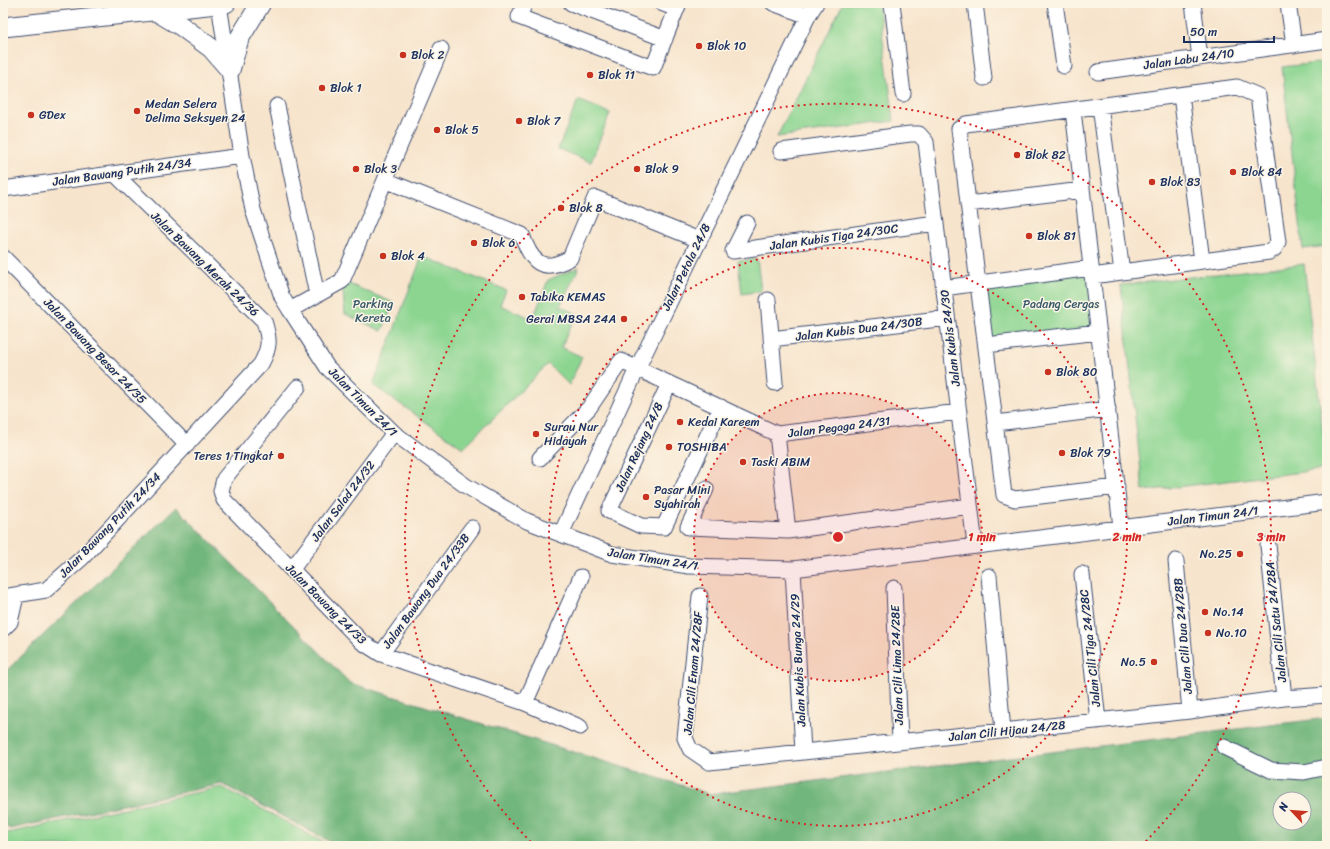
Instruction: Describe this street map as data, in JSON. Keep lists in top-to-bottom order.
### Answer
{
  "streets": {
    "street": [
      "Jalan Labu 24/10",
      "Jalan Bawang Putih 24/34",
      "Jalan Kubis Tiga 24/30C",
      "Jalan Bawang Merah 24/36",
      "Jalan Petola 24/8",
      "Jalan Kubis Dua 24/30B",
      "Jalan Kubis 24/30",
      "Jalan Bawang Besar 24/35",
      "Jalan Timun 24/1",
      "Jalan Pegaga 24/31",
      "Jalan Rejang 24/8",
      "Jalan Salad 24/32",
      "Jalan Bawang Dua 24/33B",
      "Jalan Bawang 24/33",
      "Jalan Cili Satu 24/28A",
      "Jalan Cili Dua 24/28B",
      "Jalan Cili Tiga 24/28C",
      "Jalan Kubis Bunga 24/29",
      "Jalan Cili Lima 24/28E",
      "Jalan Cili Enam 24/28F",
      "Jalan Cili Hijau 24/28"
    ]
  },
  "crossings": [
    ["Jalan Bawang Putih 24/34", "Jalan Bawang Merah 24/36"],
    ["Jalan Bawang Putih 24/34", "Jalan Bawang Besar 24/35"],
    ["Jalan Bawang Putih 24/34", "Jalan Timun 24/1"],
    ["Jalan Kubis Tiga 24/30C", "Jalan Kubis 24/30"],
    ["Jalan Petola 24/8", "Jalan Timun 24/1"],
    ["Jalan Petola 24/8", "Jalan Pegaga 24/31"],
    ["Jalan Kubis Dua 24/30B", "Jalan Kubis 24/30"],
    ["Jalan Kubis 24/30", "Jalan Timun 24/1"],
    ["Jalan Kubis 24/30", "Jalan Pegaga 24/31"],
    ["Jalan Timun 24/1", "Jalan Salad 24/32"],
    ["Jalan Timun 24/1", "Jalan Kubis Bunga 24/29"],
    ["Jalan Pegaga 24/31", "Jalan Rejang 24/8"],
    ["Jalan Salad 24/32", "Jalan Bawang 24/33"],
    ["Jalan Bawang Dua 24/33B", "Jalan Bawang 24/33"],
    ["Jalan Cili Satu 24/28A", "Jalan Cili Hijau 24/28"],
    ["Jalan Cili Dua 24/28B", "Jalan Cili Hijau 24/28"],
    ["Jalan Cili Tiga 24/28C", "Jalan Cili Hijau 24/28"],
    ["Jalan Kubis Bunga 24/29", "Jalan Cili Hijau 24/28"],
    ["Jalan Cili Lima 24/28E", "Jalan Cili Hijau 24/28"],
    ["Jalan Cili Enam 24/28F", "Jalan Cili Hijau 24/28"]
  ],
  "parks": ["Parking Kereta", "Padang Cergas"],
  "places": [
    "Blok 10",
    "Blok 2",
    "Blok 11",
    "Blok 1",
    "Medan Selera Delima Seksyen 24",
    "GDex",
    "Blok 7",
    "Blok 5",
    "Blok 82",
    "Blok 3",
    "Blok 9",
    "Blok 84",
    "Blok 83",
    "Blok 8",
    "Blok 81",
    "Blok 6",
    "Blok 4",
    "Tabika KEMAS",
    "Gerai MBSA 24A",
    "Blok 80",
    "Kedai Kareem",
    "Surau Nur Hidayah",
    "TOSHIBA",
    "Blok 79",
    "Teres 1 Tingkat",
    "Taski ABIM",
    "Pasar Mini Syahirah",
    "No.25",
    "No.14",
    "No.10",
    "No.5"
  ],
  "scale_bar": "50 m",
  "north": "top left",
  "rings": ["1 min", "2 min", "3 min"]
}
